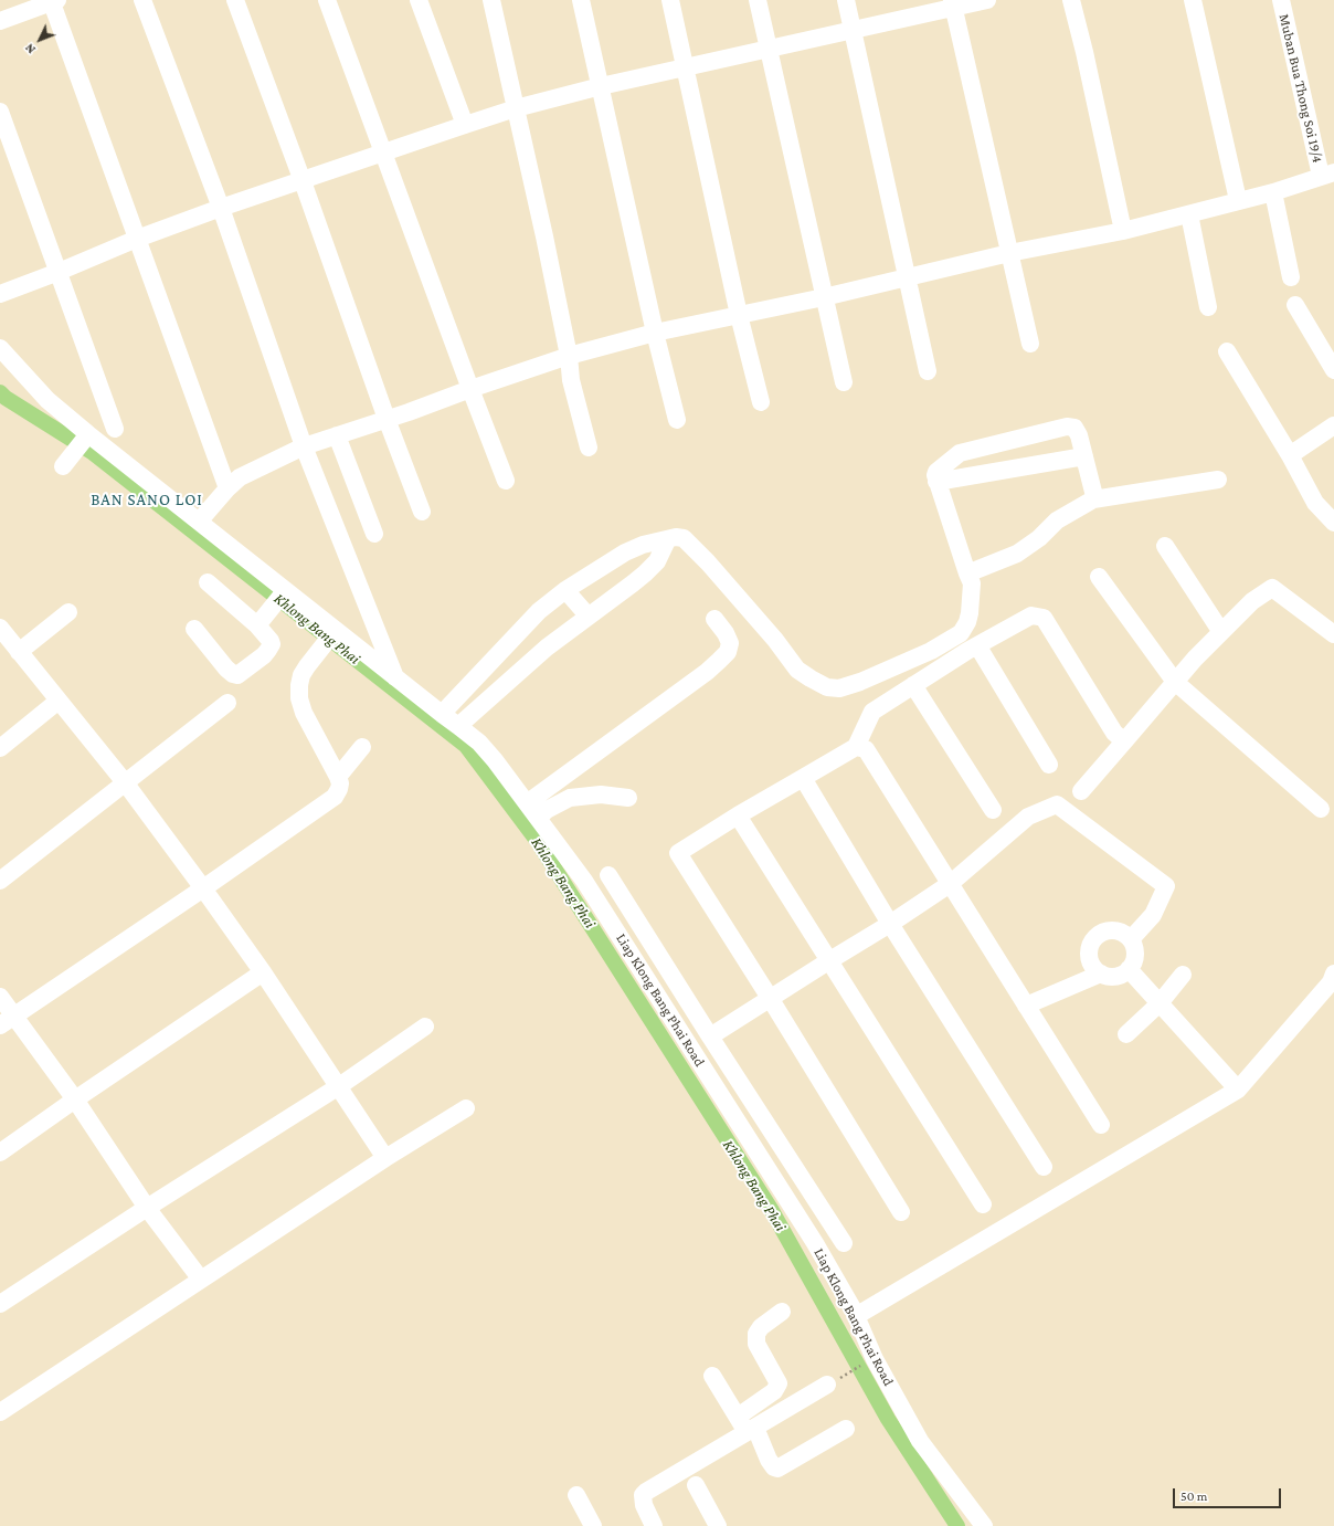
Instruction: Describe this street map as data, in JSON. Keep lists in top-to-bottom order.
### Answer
{
  "streets": {
    "street": ["Muban Bua Thong Soi 19/4", "Liap Klong Bang Phai Road"]
  },
  "districts": ["BAN SANO LOI"],
  "water": ["Khlong Bang Phai"],
  "scale_bar": "50 m",
  "north": "bottom left"
}
